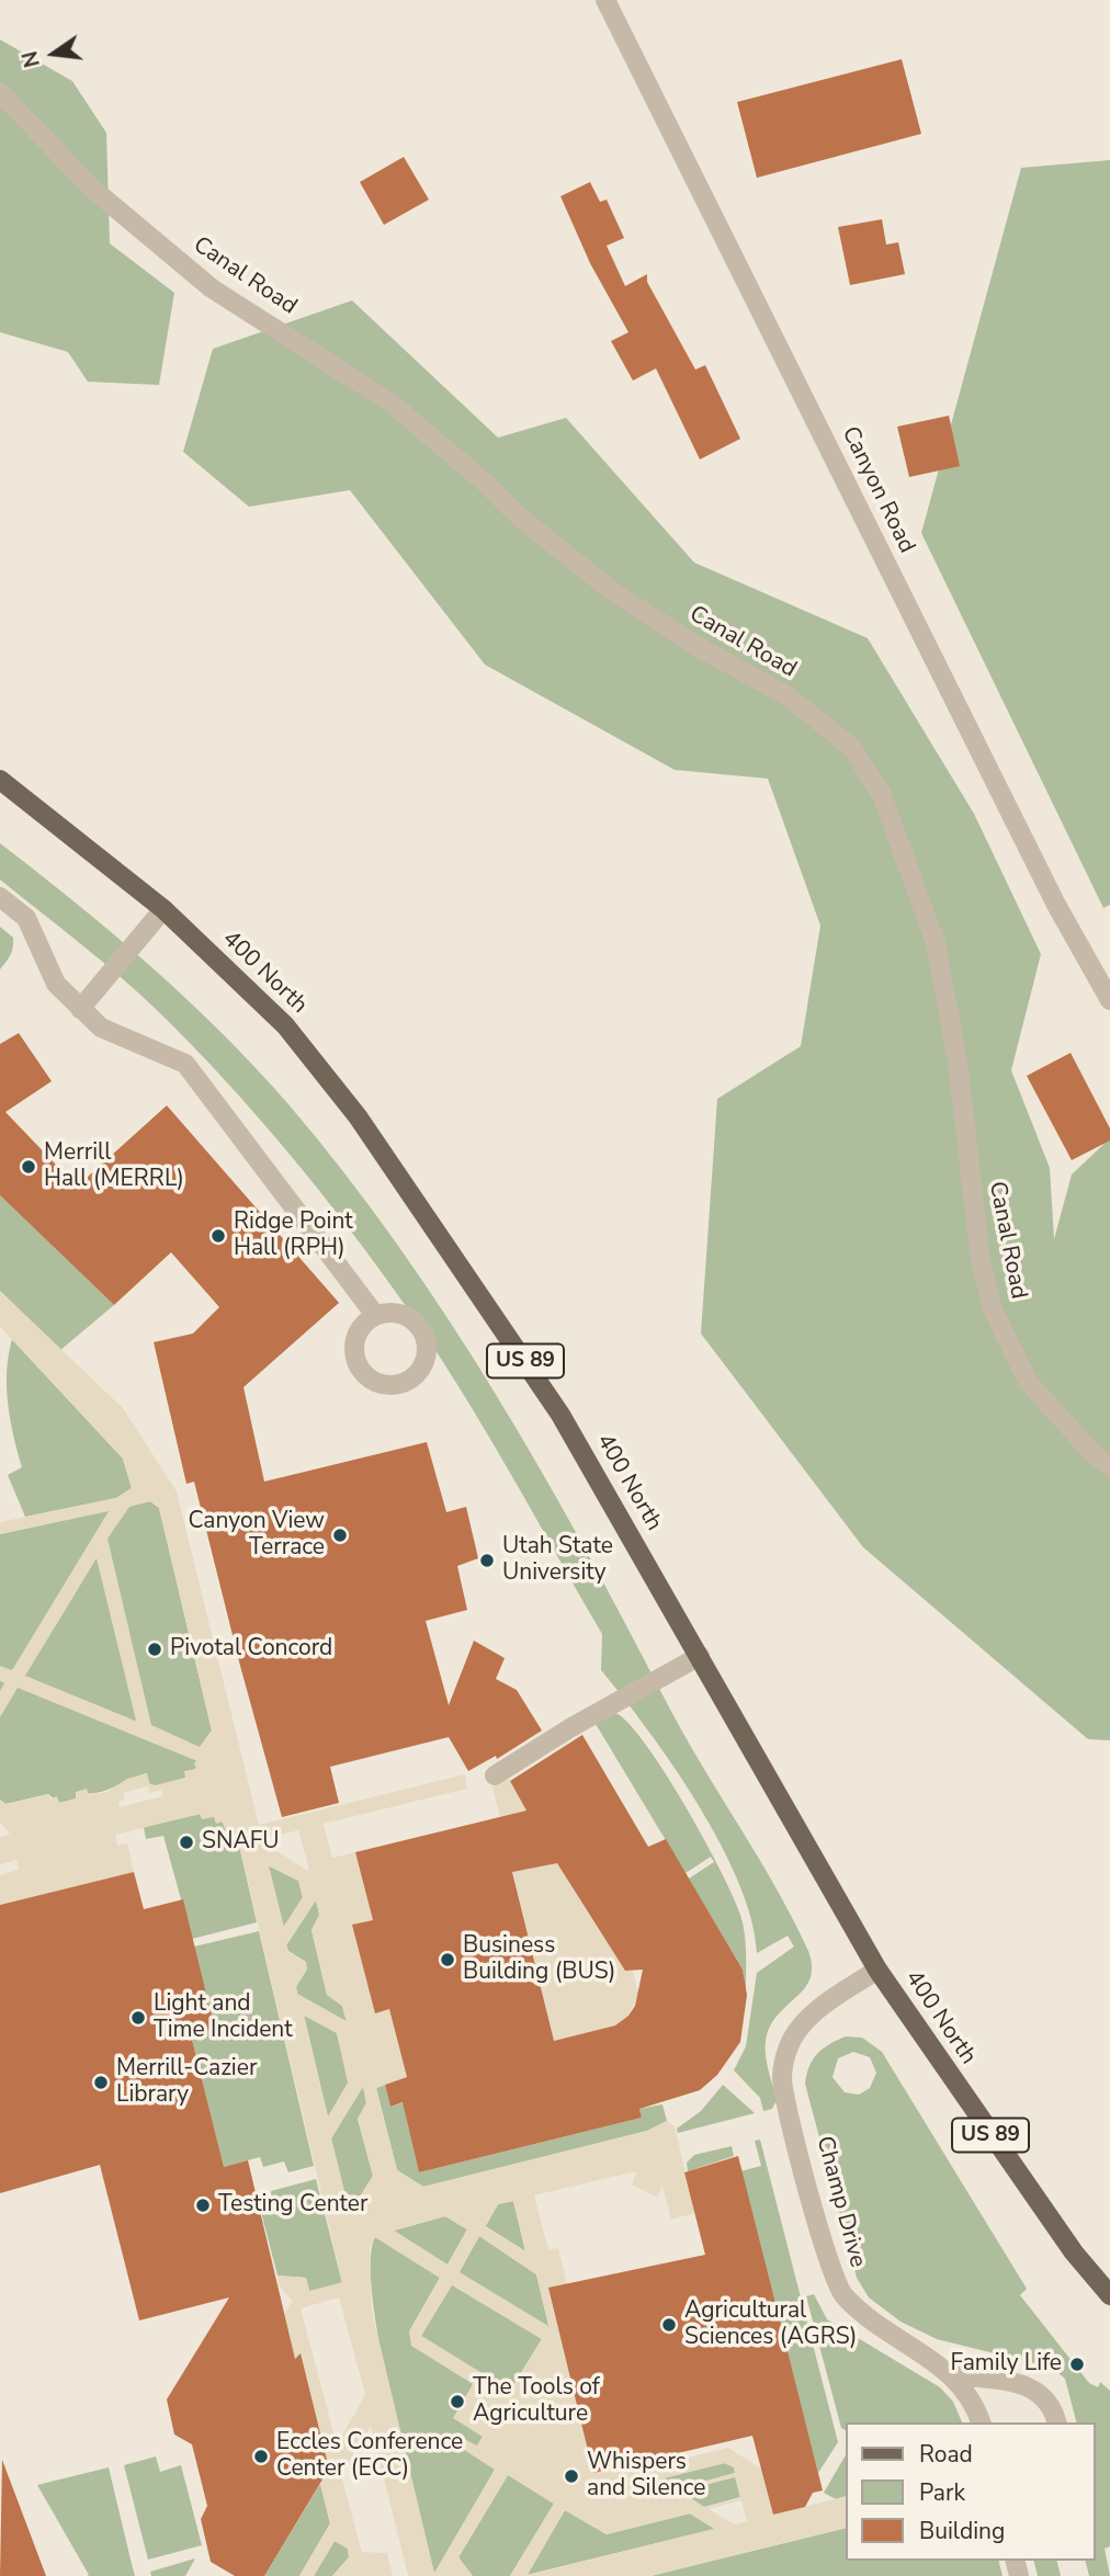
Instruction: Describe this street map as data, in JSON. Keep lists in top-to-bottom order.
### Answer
{
  "streets": {
    "main road": ["400 North", "US 89"],
    "street": ["Canal Road", "Canyon Road", "Champ Drive"]
  },
  "crossings": [
    ["400 North", "Champ Drive"]
  ],
  "places": [
    "Merrill Hall (MERRL)",
    "Ridge Point Hall (RPH)",
    "Canyon View Terrace",
    "Utah State University",
    "Pivotal Concord",
    "SNAFU",
    "Business Building (BUS)",
    "Light and Time Incident",
    "Merrill-Cazier Library",
    "Testing Center",
    "Agricultural Sciences (AGRS)",
    "Family Life",
    "The Tools of Agriculture",
    "Eccles Conference Center (ECC)",
    "Whispers and Silence"
  ],
  "legend": ["Road", "Park", "Building"],
  "north": "left"
}
